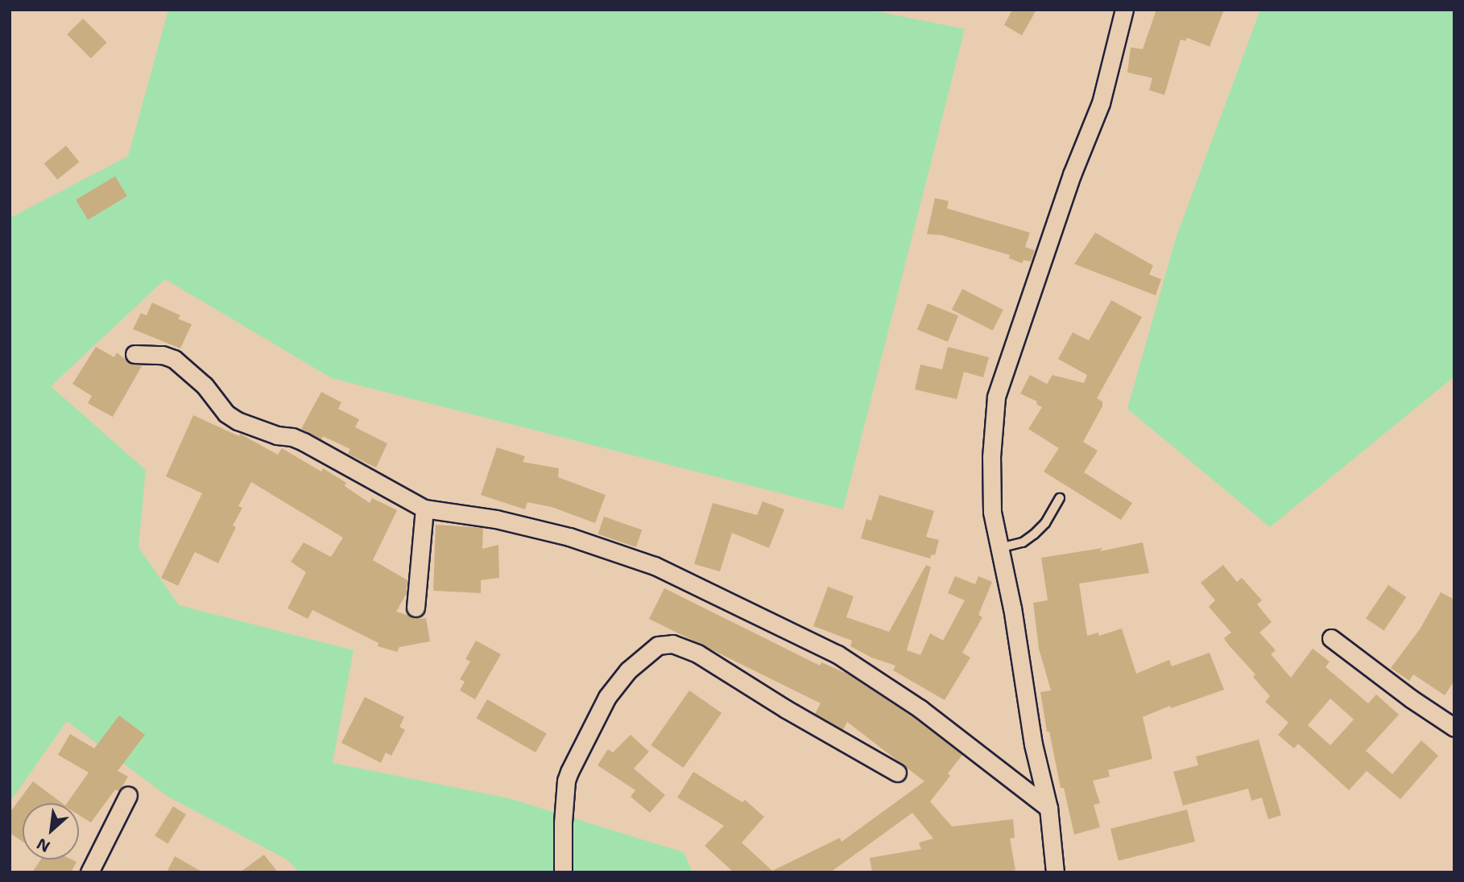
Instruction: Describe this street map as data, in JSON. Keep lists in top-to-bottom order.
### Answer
{
  "north": "bottom left"
}
